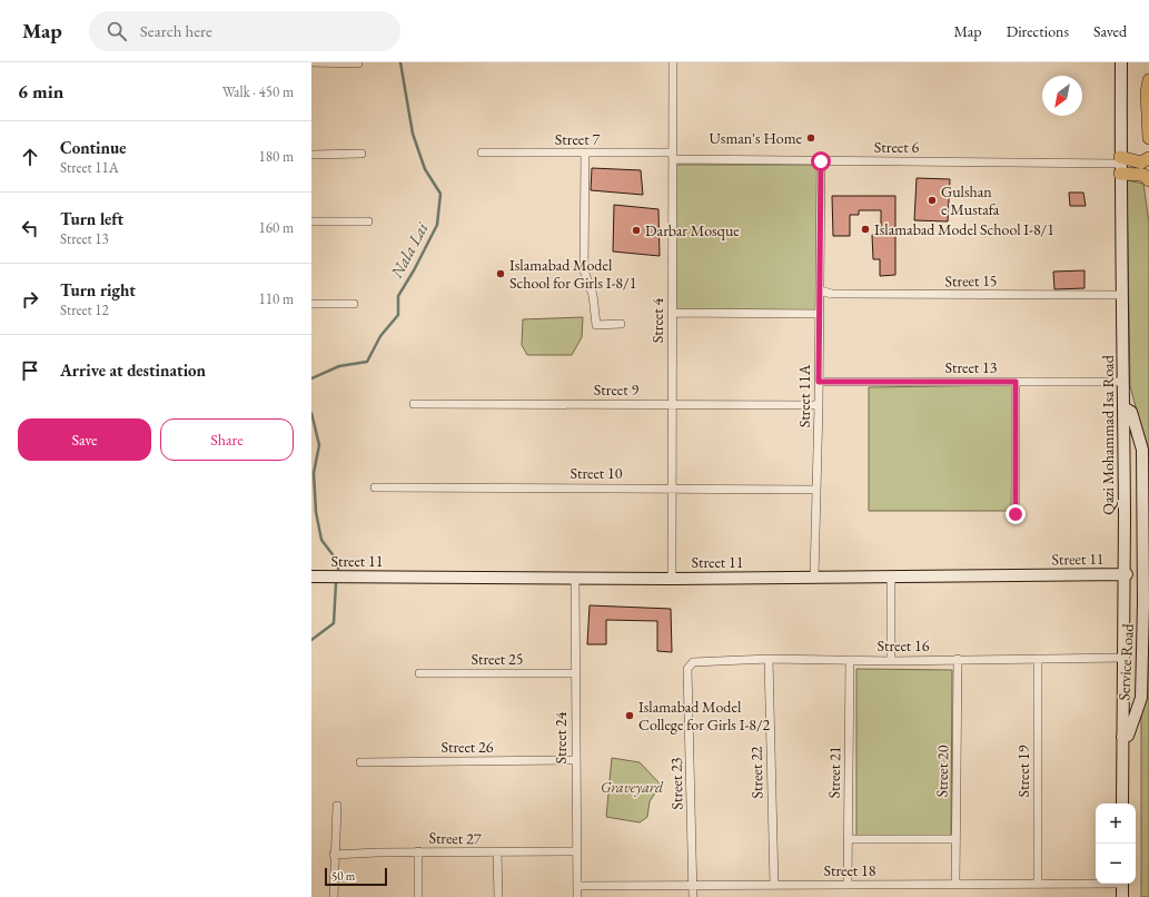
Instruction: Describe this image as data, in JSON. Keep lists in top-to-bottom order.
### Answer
{
  "streets": {
    "street": [
      "Street 7",
      "Street 6",
      "Street 15",
      "Street 4",
      "Street 13",
      "Street 9",
      "Street 11A",
      "Qazi Mohammad Isa Road",
      "Street 10",
      "Street 11",
      "Street 16",
      "Street 25",
      "Service Road",
      "Street 24",
      "Street 26",
      "Street 20",
      "Street 19",
      "Street 22",
      "Street 21",
      "Street 23",
      "Street 27",
      "Street 18"
    ]
  },
  "crossings": [
    ["Street 7", "Street 6"],
    ["Street 7", "Street 4"],
    ["Street 6", "Street 4"],
    ["Street 6", "Street 11A"],
    ["Street 6", "Qazi Mohammad Isa Road"],
    ["Street 15", "Street 11A"],
    ["Street 15", "Qazi Mohammad Isa Road"],
    ["Street 4", "Street 9"],
    ["Street 4", "Street 10"],
    ["Street 4", "Street 11"],
    ["Street 13", "Street 11A"],
    ["Street 13", "Qazi Mohammad Isa Road"],
    ["Street 9", "Street 11A"],
    ["Street 11A", "Street 10"],
    ["Street 11A", "Street 11"],
    ["Qazi Mohammad Isa Road", "Street 11"],
    ["Qazi Mohammad Isa Road", "Street 16"],
    ["Qazi Mohammad Isa Road", "Service Road"],
    ["Street 11", "Street 24"],
    ["Street 16", "Street 20"],
    ["Street 16", "Street 19"],
    ["Street 16", "Street 22"],
    ["Street 16", "Street 21"],
    ["Street 16", "Street 23"],
    ["Street 25", "Street 24"],
    ["Street 24", "Street 26"],
    ["Street 24", "Street 27"],
    ["Street 24", "Street 18"],
    ["Street 20", "Street 18"],
    ["Street 19", "Street 18"],
    ["Street 22", "Street 18"],
    ["Street 21", "Street 18"],
    ["Street 23", "Street 18"]
  ],
  "water": ["Nala Lai"],
  "parks": ["Graveyard"],
  "places": [
    "Usman's Home",
    "Gulshan e Mustafa",
    "Islamabad Model School I-8/1",
    "Darbar Mosque",
    "Islamabad Model School for Girls I-8/1",
    "Islamabad Model College for Girls I-8/2"
  ],
  "scale_bar": "50 m",
  "north": "bottom left",
  "page": {
    "header": "Map",
    "search": "Search here",
    "nav": ["Map", "Directions", "Saved"],
    "heading": ["6 min", "Walk · 450 m"],
    "list": [
      ["Continue", "Street 11A", "180 m"],
      ["Turn left", "Street 13", "160 m"],
      ["Turn right", "Street 12", "110 m"],
      "Arrive at destination"
    ],
    "buttons": ["Save", "Share"],
    "map_buttons": ["+", "−"],
    "scale": "50 m"
  }
}
